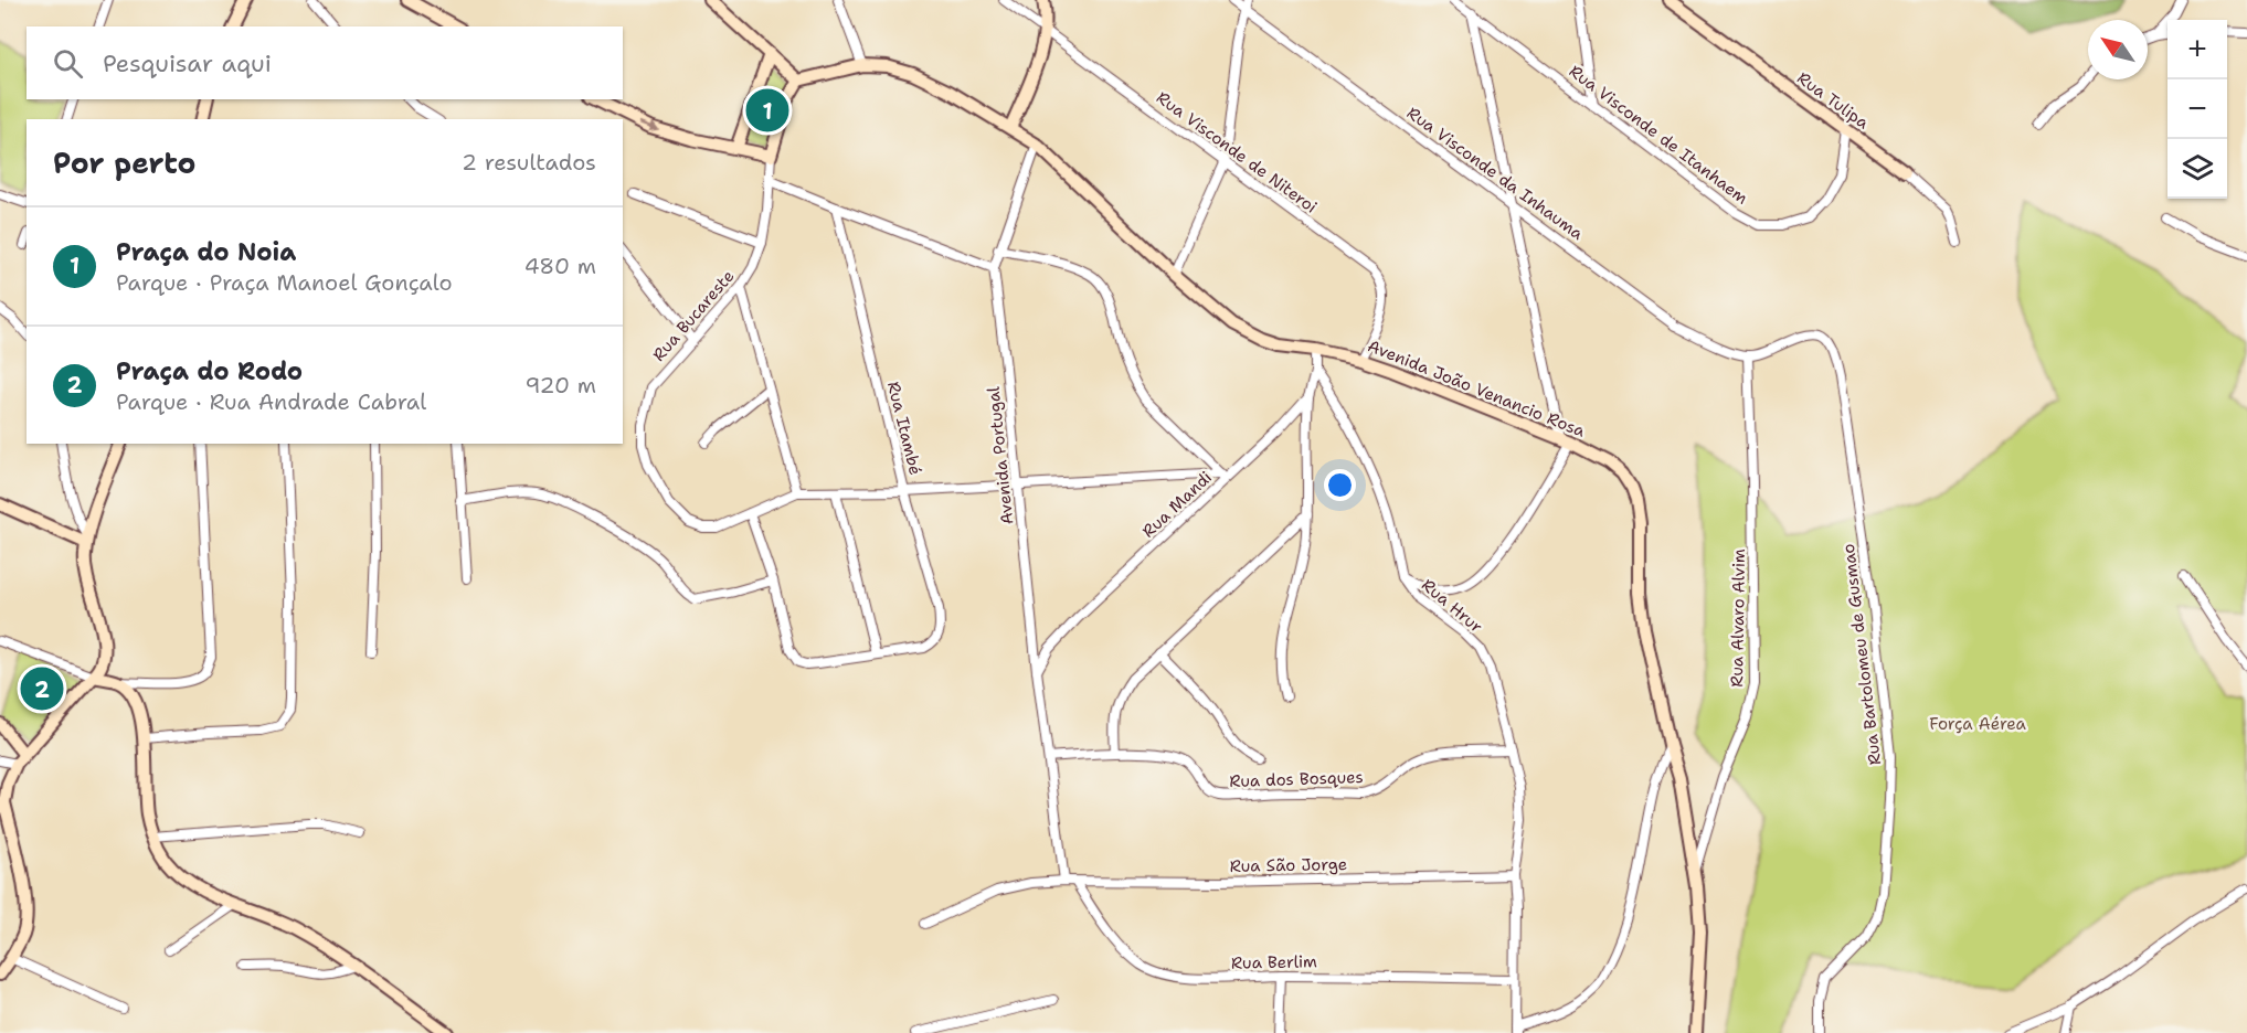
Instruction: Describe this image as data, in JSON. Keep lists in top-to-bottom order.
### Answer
{
  "streets": {
    "main road": ["Rua Tulipa", "Avenida João Venancio Rosa"],
    "street": [
      "Rua Visconde de Itanhaem",
      "Rua Visconde de Niteroi",
      "Rua Visconde da Inhauma",
      "Rua Bucareste",
      "Rua Itambé",
      "Avenida Portugal",
      "Rua Mandi",
      "Rua Hrur",
      "Rua Alvaro Alvim",
      "Rua Bartolomeu de Gusmao",
      "Rua dos Bosques",
      "Rua São Jorge",
      "Rua Berlim"
    ]
  },
  "crossings": [
    ["Rua Tulipa", "Rua Visconde de Itanhaem"],
    ["Rua Visconde de Niteroi", "Avenida João Venancio Rosa"],
    ["Rua Visconde da Inhauma", "Rua Alvaro Alvim"],
    ["Rua Visconde da Inhauma", "Rua Bartolomeu de Gusmao"],
    ["Avenida João Venancio Rosa", "Avenida Portugal"],
    ["Avenida João Venancio Rosa", "Rua Mandi"],
    ["Avenida João Venancio Rosa", "Rua Alvaro Alvim"],
    ["Avenida Portugal", "Rua Mandi"],
    ["Avenida Portugal", "Rua dos Bosques"],
    ["Avenida Portugal", "Rua São Jorge"],
    ["Rua Mandi", "Rua Hrur"],
    ["Rua Hrur", "Rua dos Bosques"],
    ["Rua Hrur", "Rua São Jorge"],
    ["Rua Hrur", "Rua Berlim"],
    ["Rua Alvaro Alvim", "Rua Bartolomeu de Gusmao"],
    ["Rua São Jorge", "Rua Berlim"]
  ],
  "parks": ["Força Aérea"],
  "north": "top left",
  "page": {
    "map_buttons": ["+", "−"],
    "search": "Pesquisar aqui",
    "pins": ["1", "2"],
    "heading": ["Por perto", "2 resultados"],
    "list": [
      {
        "mark": "1",
        "name": "Praça do Noia",
        "note": "Parque · Praça Manoel Gonçalo",
        "value": "480 m"
      },
      {
        "mark": "2",
        "name": "Praça do Rodo",
        "note": "Parque · Rua Andrade Cabral",
        "value": "920 m"
      }
    ]
  }
}
